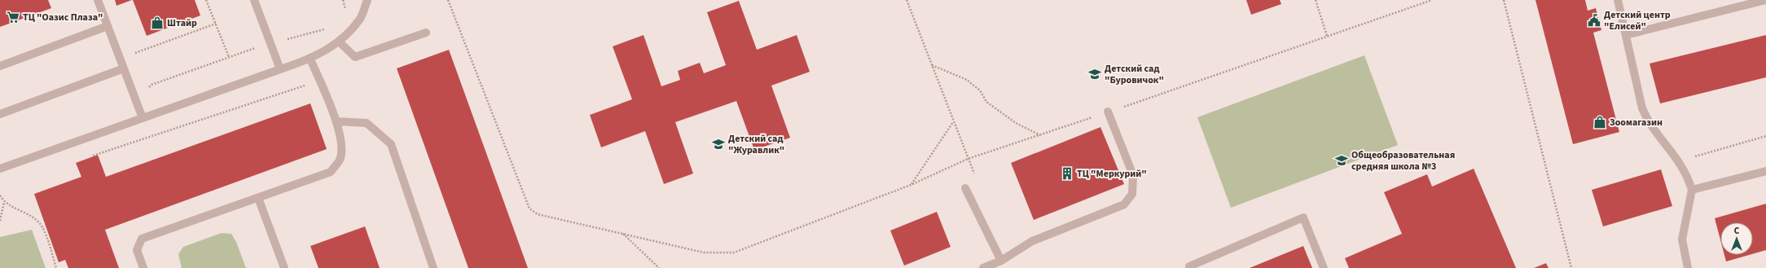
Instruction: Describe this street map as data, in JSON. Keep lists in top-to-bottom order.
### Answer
{
  "places": {
    "supermarket": ["ТЦ \"Оазис Плаза\""],
    "public building": ["Детский центр \"Елисей\""],
    "shop": ["Штайр", "Зоомагазин"],
    "school or university": ["Детский сад \"Буровичок\"", "Детский сад \"Журавлик\"", "Общеобразовательная средняя школа №3"],
    "building": ["ТЦ \"Меркурий\""]
  },
  "north": "top"
}
